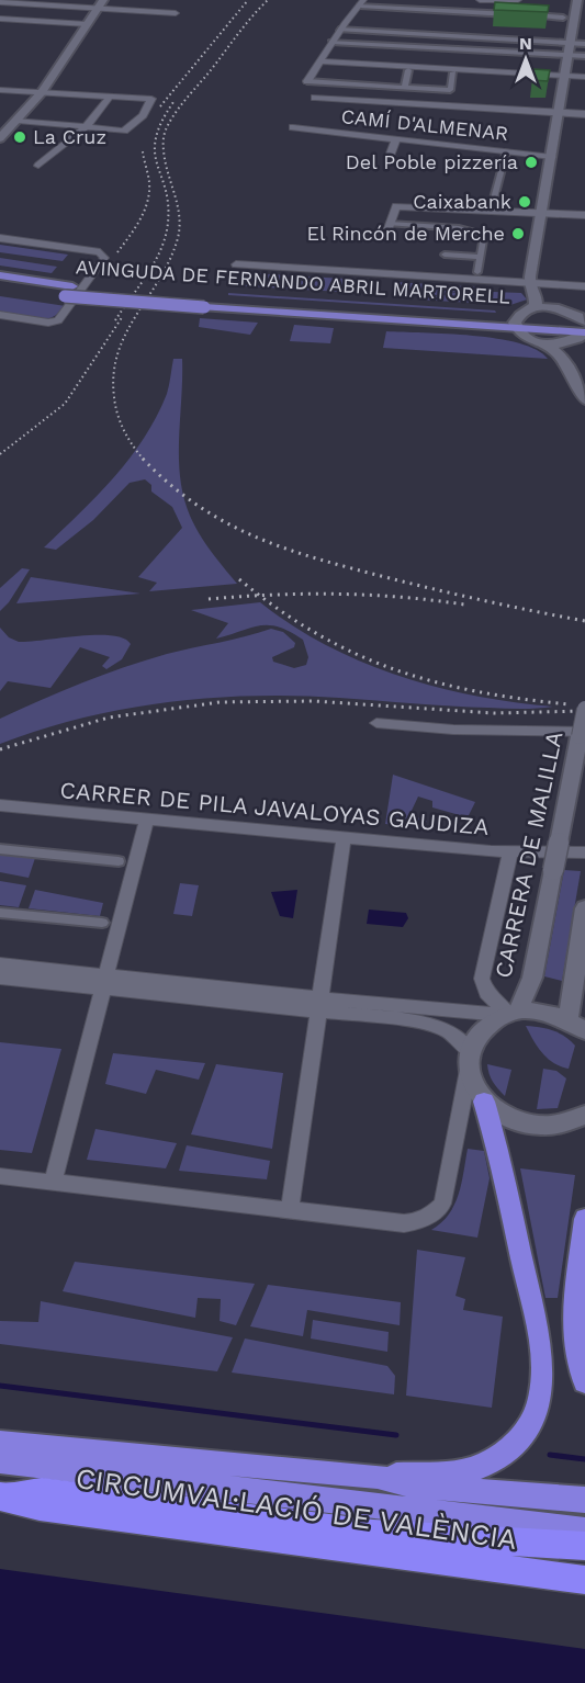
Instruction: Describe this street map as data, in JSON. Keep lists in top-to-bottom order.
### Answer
{
  "streets": {
    "highway": ["CIRCUMVAL·LACIÓ DE VALÈNCIA"],
    "main road": ["AVINGUDA DE FERNANDO ABRIL MARTORELL"],
    "street": ["CAMÍ D'ALMENAR", "CARRER DE PILA JAVALOYAS GAUDIZA", "CARRERA DE MALILLA"]
  },
  "places": [
    "La Cruz",
    "Del Poble pizzería",
    "Caixabank",
    "El Rincón de Merche"
  ],
  "north": "top"
}
